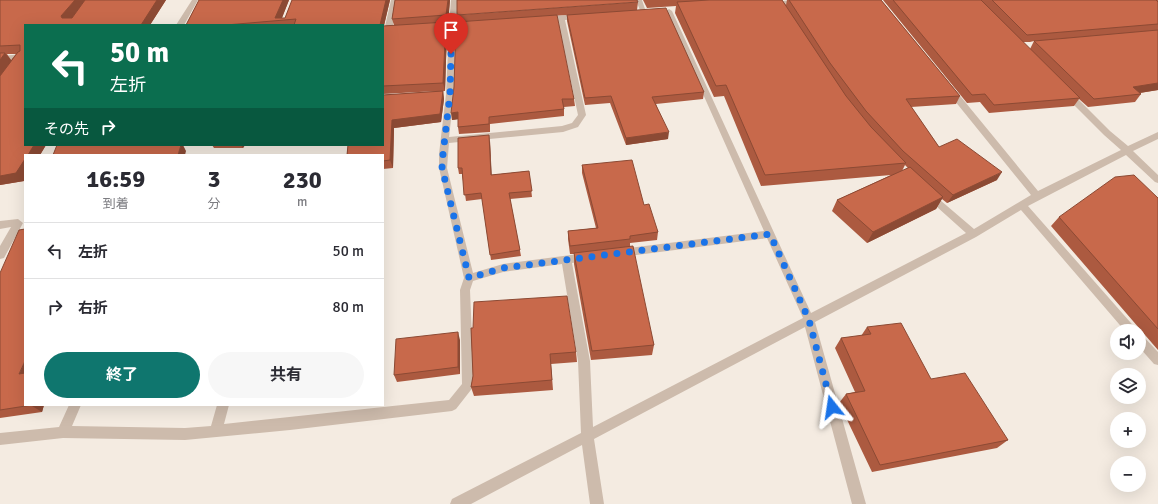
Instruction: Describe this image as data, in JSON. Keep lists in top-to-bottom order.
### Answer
{
  "page": {
    "turn": ["50 m", "左折"],
    "then": "その先",
    "eta": [
      "16:59",
      "到着",
      "3",
      "分",
      "230",
      "m"
    ],
    "list": [
      {
        "name": "左折",
        "value": "50 m"
      },
      {
        "name": "右折",
        "value": "80 m"
      }
    ],
    "map_buttons": ["+", "−"],
    "buttons": ["終了", "共有"]
  }
}
